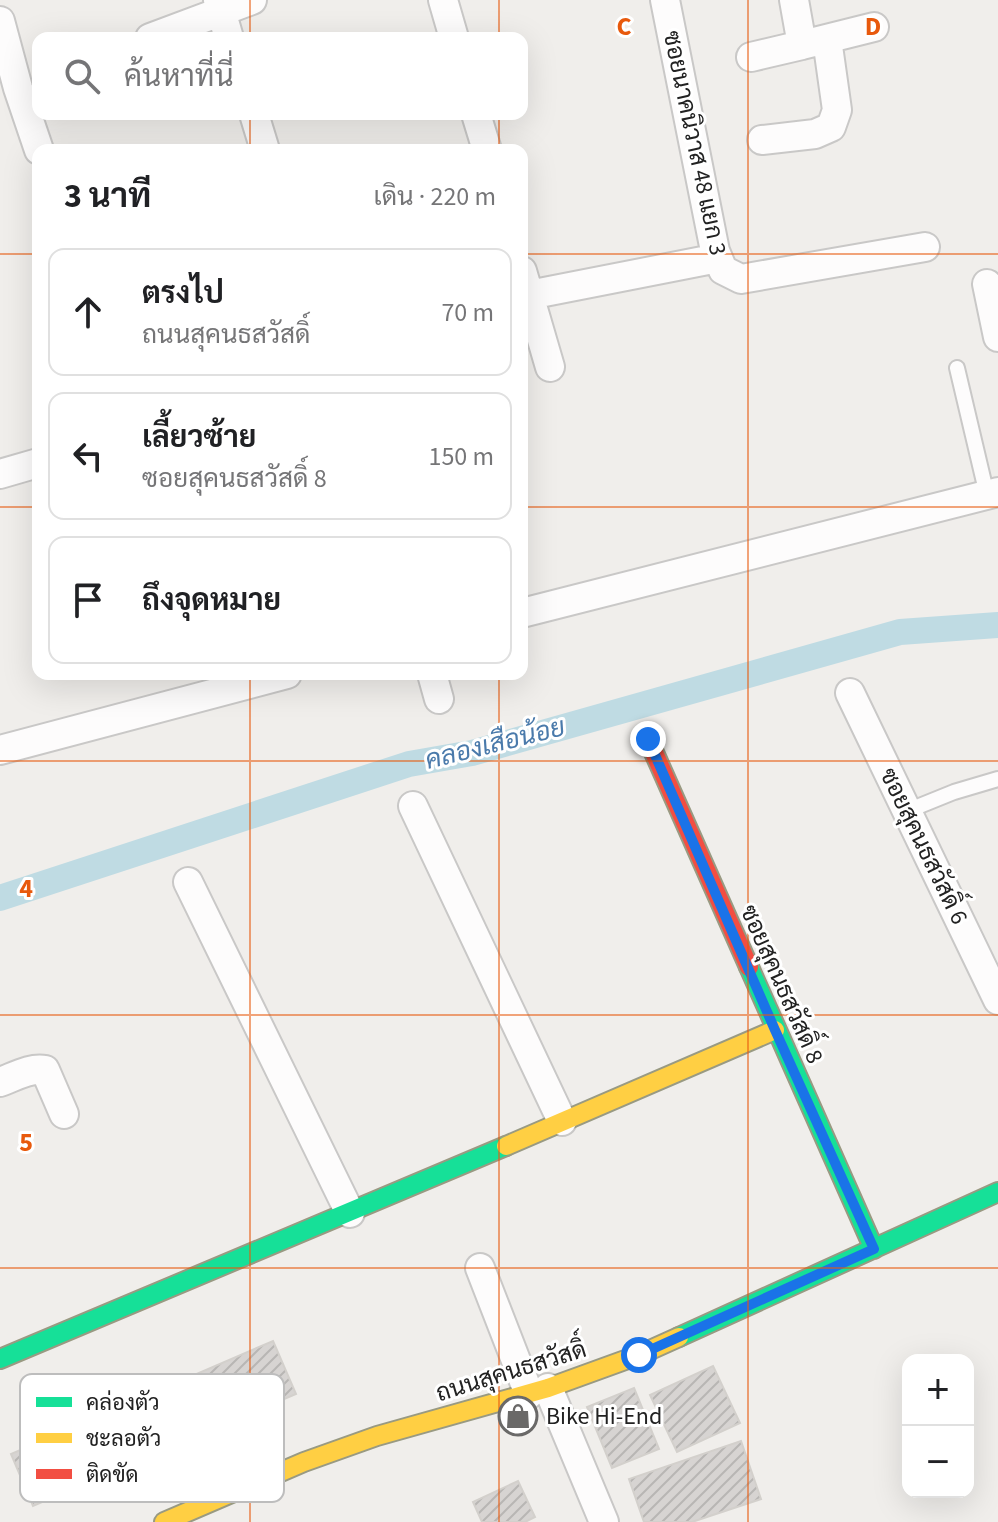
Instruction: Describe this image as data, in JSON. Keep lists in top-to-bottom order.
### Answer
{
  "streets": {
    "street": [
      "ซอยนาคนิวาส 48 แยก 3",
      "ซอยสุคนธสวัสดิ์ 6",
      "ซอยสุคนธสวัสดิ์ 8",
      "ถนนสุคนธสวัสดิ์"
    ]
  },
  "crossings": [
    ["ซอยสุคนธสวัสดิ์ 8", "ถนนสุคนธสวัสดิ์"]
  ],
  "water": ["คลองเสือน้อย"],
  "places": {
    "shop": ["Bike Hi-End"]
  },
  "legend": ["คล่องตัว", "ชะลอตัว", "ติดขัด"],
  "page": {
    "search": "ค้นหาที่นี่",
    "heading": ["3 นาที", "เดิน · 220 m"],
    "list": [
      ["ตรงไป", "ถนนสุคนธสวัสดิ์", "70 m"],
      ["เลี้ยวซ้าย", "ซอยสุคนธสวัสดิ์ 8", "150 m"],
      "ถึงจุดหมาย"
    ],
    "map_buttons": ["+", "−"]
  },
  "grid": {
    "columns": ["C", "D"],
    "rows": ["4", "5"]
  }
}
